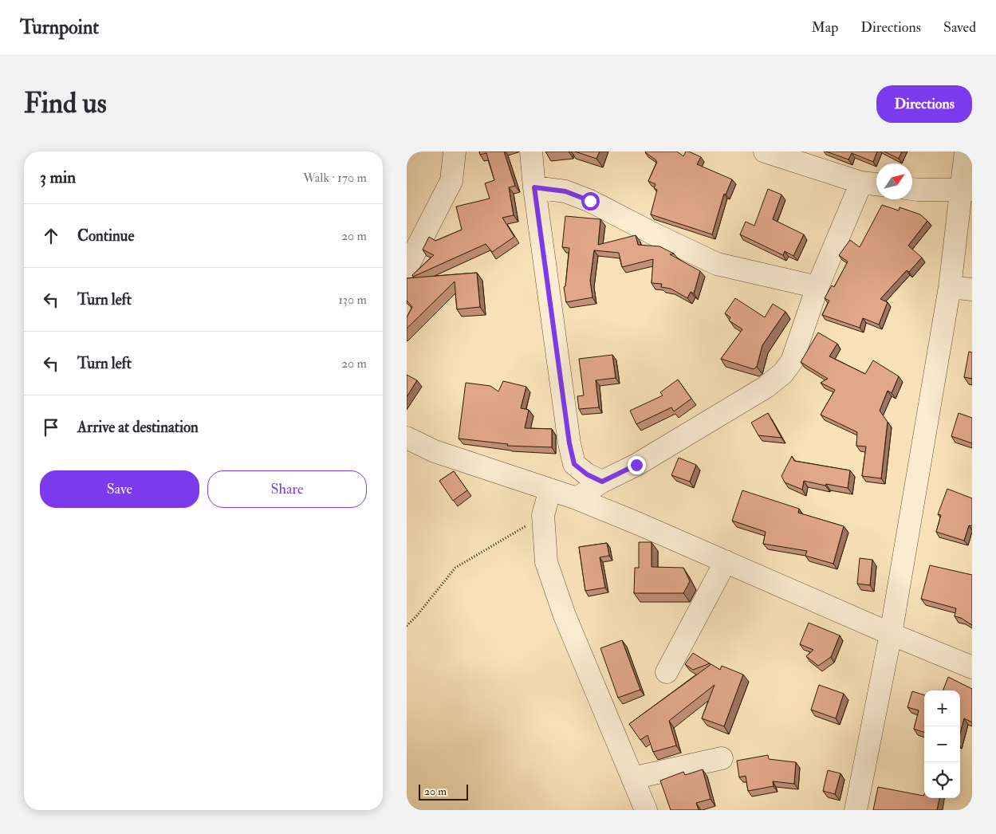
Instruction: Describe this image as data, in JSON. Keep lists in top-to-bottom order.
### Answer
{
  "scale_bar": "20 m",
  "north": "top right",
  "page": {
    "header": "Turnpoint",
    "nav": ["Map", "Directions", "Saved"],
    "buttons": [
      "Directions",
      ["Save", "Share"]
    ],
    "title": "Find us",
    "heading": ["3 min", "Walk · 170 m"],
    "list": [
      ["Continue", "20 m"],
      ["Turn left", "130 m"],
      ["Turn left", "20 m"],
      "Arrive at destination"
    ],
    "map_buttons": ["+", "−"],
    "scale": "20 m"
  }
}
